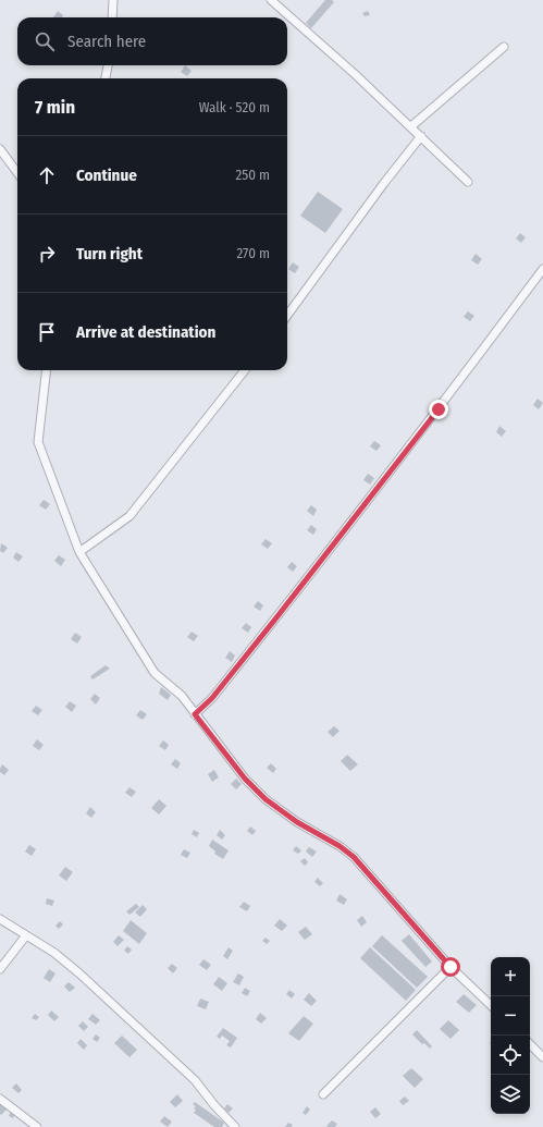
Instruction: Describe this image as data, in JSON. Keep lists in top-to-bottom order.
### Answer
{
  "page": {
    "search": "Search here",
    "heading": ["7 min", "Walk · 520 m"],
    "list": [
      ["Continue", "250 m"],
      ["Turn right", "270 m"],
      "Arrive at destination"
    ],
    "map_buttons": ["+", "−"]
  }
}
